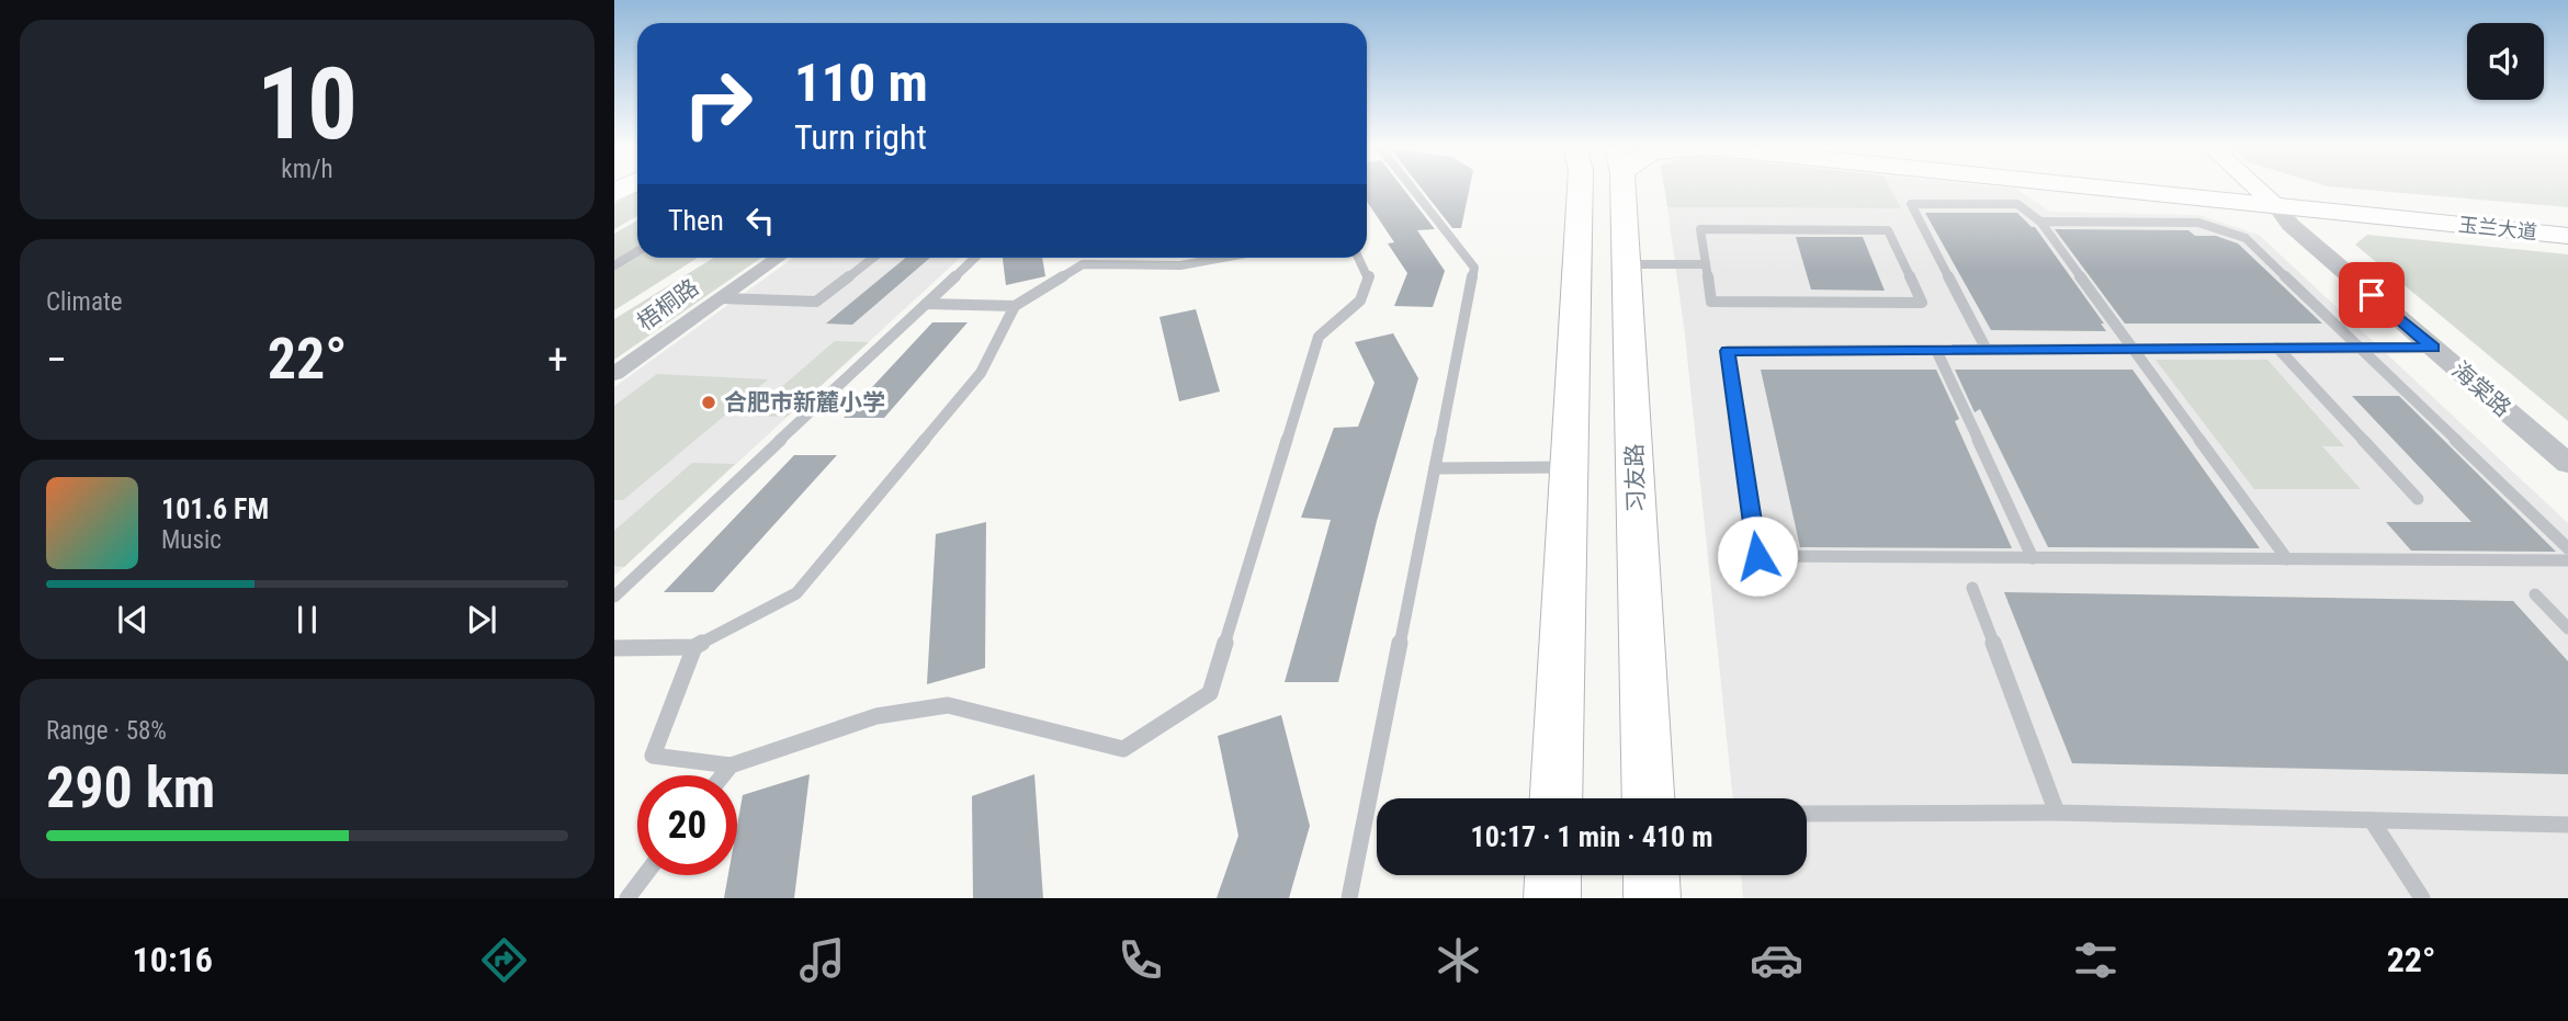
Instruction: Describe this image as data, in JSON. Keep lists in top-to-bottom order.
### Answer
{
  "streets": {
    "main road": ["玉兰大道", "习友路"],
    "street": ["梧桐路", "海棠路"]
  },
  "crossings": [
    ["玉兰大道", "海棠路"]
  ],
  "places": ["合肥市新麓小学"],
  "page": {
    "tile": [
      ["10", "km/h"],
      "Climate",
      ["Range · 58%", "290 km"]
    ],
    "turn": ["110 m", "Turn right"],
    "then": "Then",
    "heat": ["−", "22°", "+"],
    "song": ["101.6 FM", "Music"],
    "limit": "20",
    "trip": "10:17 · 1 min · 410 m",
    "tabs": ["10:16", "22°"]
  }
}
